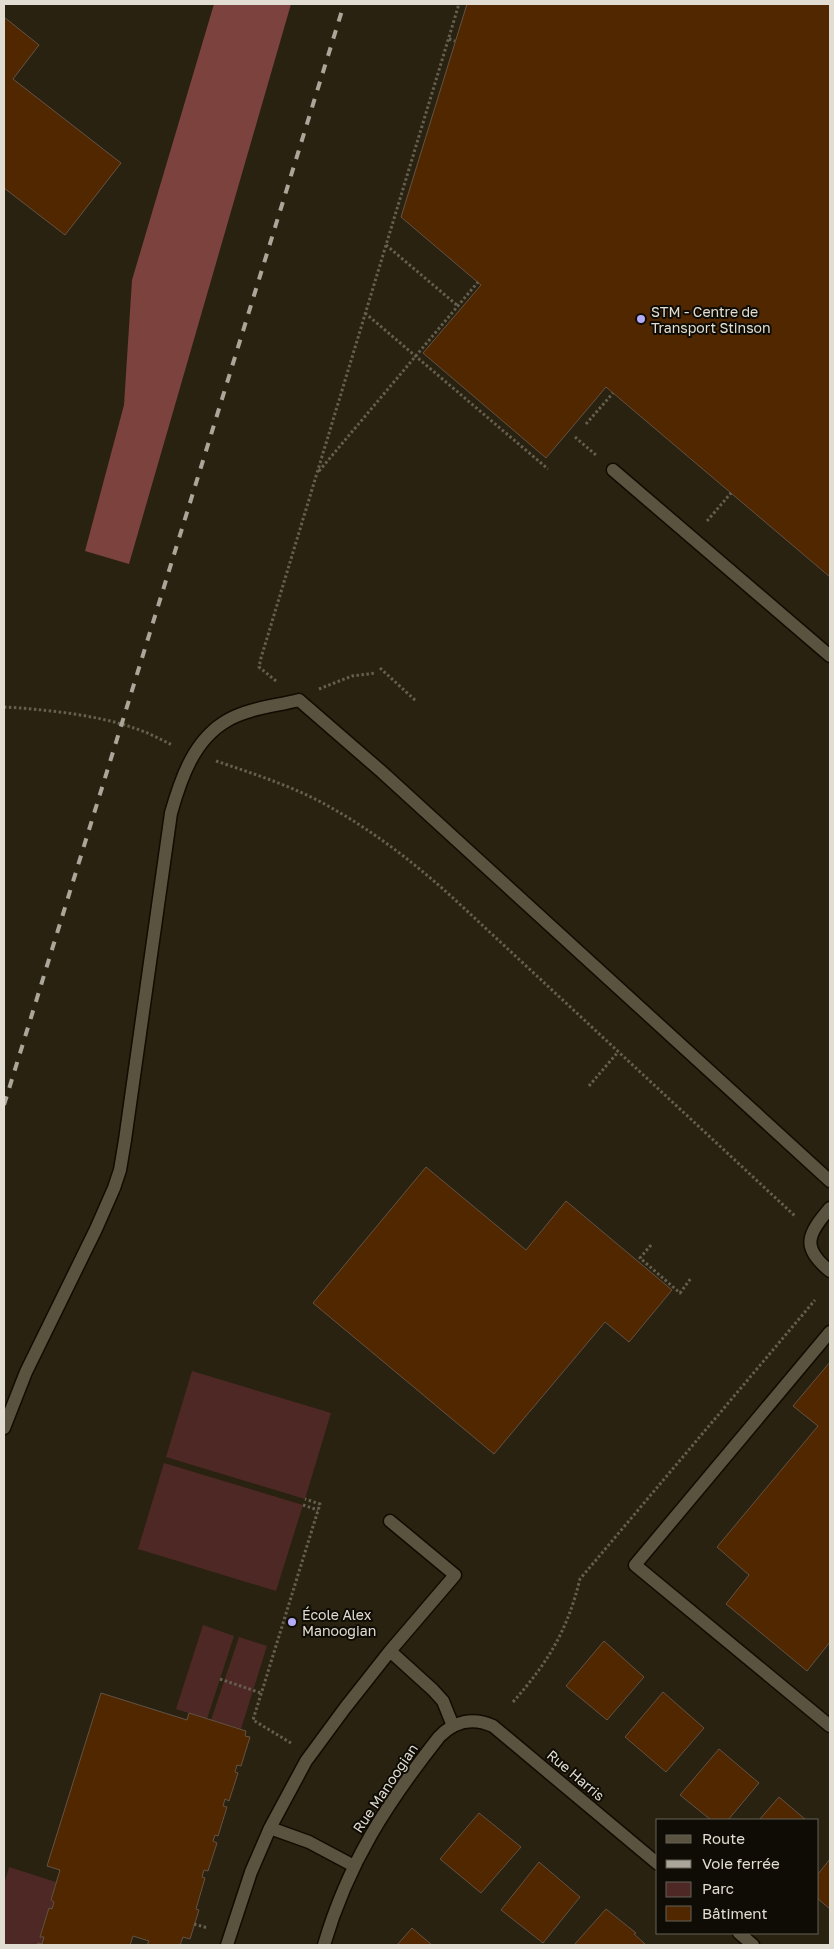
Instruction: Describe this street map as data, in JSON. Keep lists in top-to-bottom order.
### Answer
{
  "streets": {
    "street": ["Rue Harris", "Rue Manoogian"]
  },
  "crossings": [
    ["Rue Harris", "Rue Manoogian"]
  ],
  "places": ["STM - Centre de Transport Stinson", "École Alex Manoogian"],
  "legend": [
    "Route",
    "Voie ferrée",
    "Parc",
    "Bâtiment"
  ]
}
